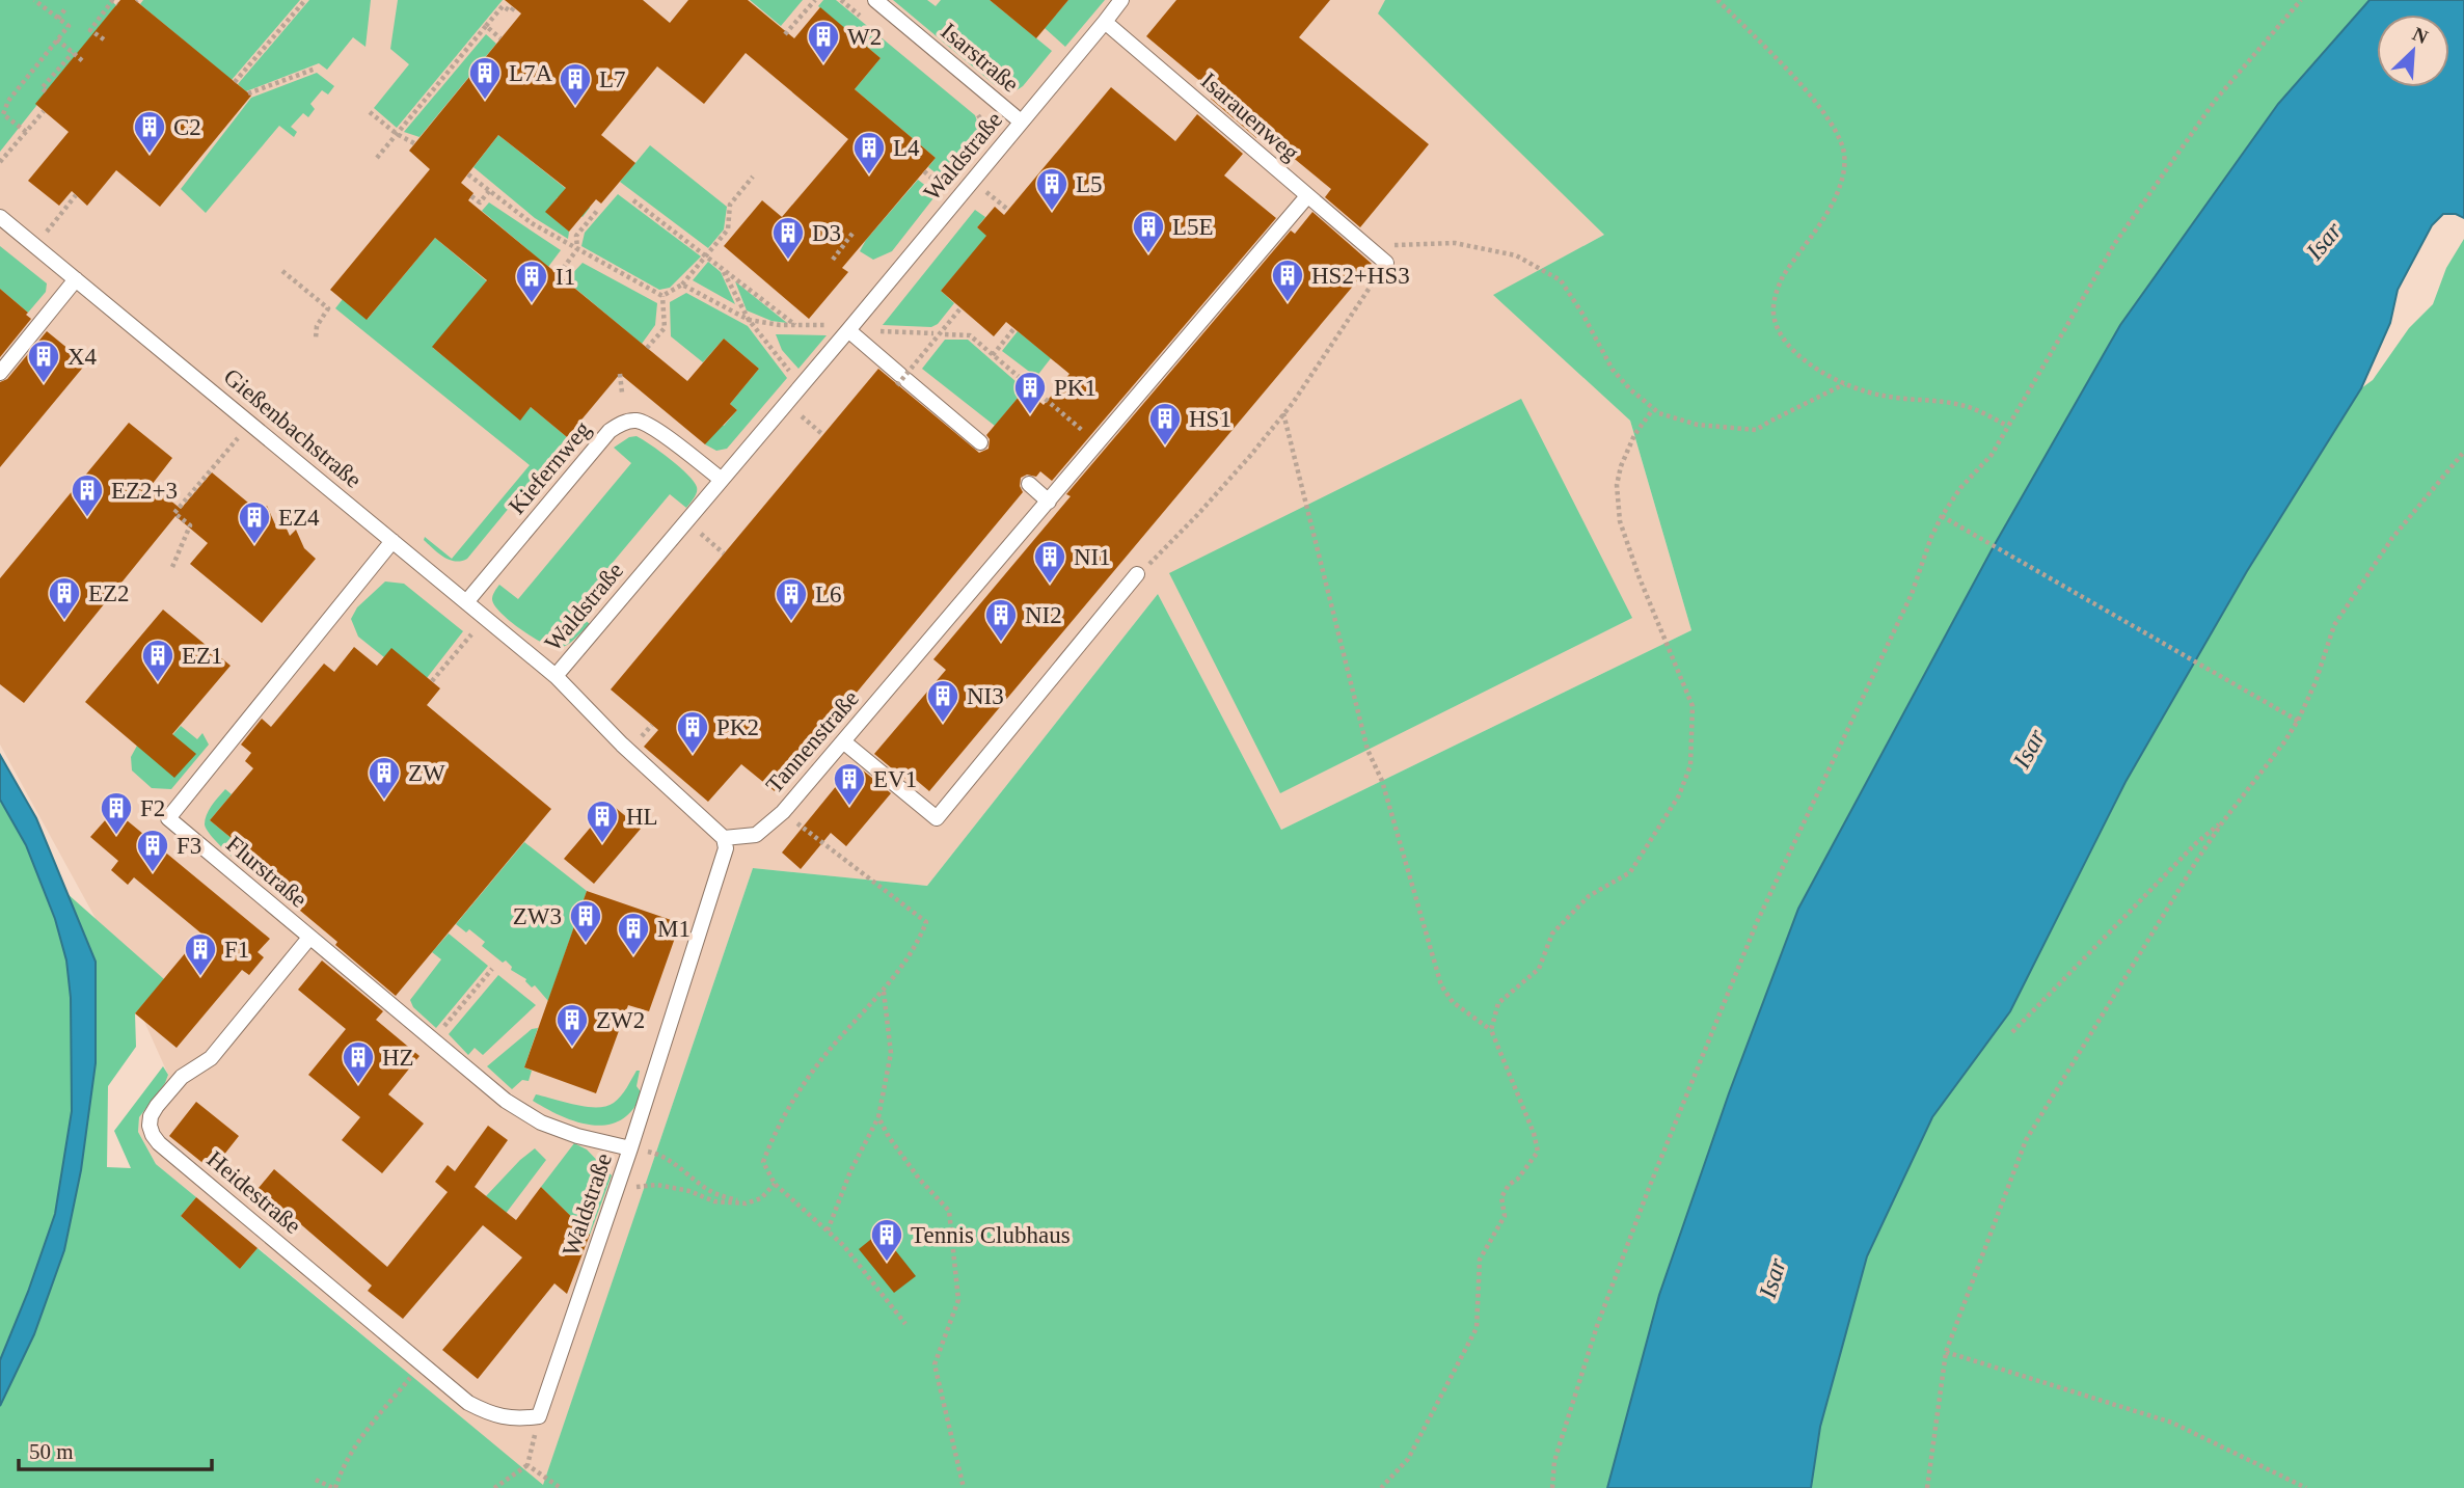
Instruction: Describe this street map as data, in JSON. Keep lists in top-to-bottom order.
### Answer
{
  "streets": {
    "lane": [
      "Isarstraße",
      "Isarauenweg",
      "Waldstraße",
      "Gießenbachstraße",
      "Kiefernweg",
      "Tannenstraße",
      "Flurstraße",
      "Heidestraße"
    ]
  },
  "crossings": [
    ["Isarstraße", "Waldstraße"],
    ["Isarauenweg", "Waldstraße"],
    ["Isarauenweg", "Tannenstraße"],
    ["Waldstraße", "Gießenbachstraße"],
    ["Waldstraße", "Kiefernweg"],
    ["Waldstraße", "Tannenstraße"],
    ["Waldstraße", "Flurstraße"],
    ["Waldstraße", "Heidestraße"],
    ["Gießenbachstraße", "Kiefernweg"],
    ["Gießenbachstraße", "Flurstraße"],
    ["Flurstraße", "Heidestraße"]
  ],
  "water": ["Isar"],
  "places": {
    "building": [
      "W2",
      "L7A",
      "L7",
      "C2",
      "L4",
      "L5",
      "L5E",
      "D3",
      "HS2+HS3",
      "I1",
      "X4",
      "PK1",
      "HS1",
      "EZ2+3",
      "EZ4",
      "NI1",
      "EZ2",
      "L6",
      "NI2",
      "EZ1",
      "NI3",
      "PK2",
      "ZW",
      "EV1",
      "F2",
      "HL",
      "F3",
      "ZW3",
      "M1",
      "F1",
      "ZW2",
      "HZ",
      "Tennis Clubhaus"
    ]
  },
  "scale_bar": "50 m",
  "north": "top right"
}
